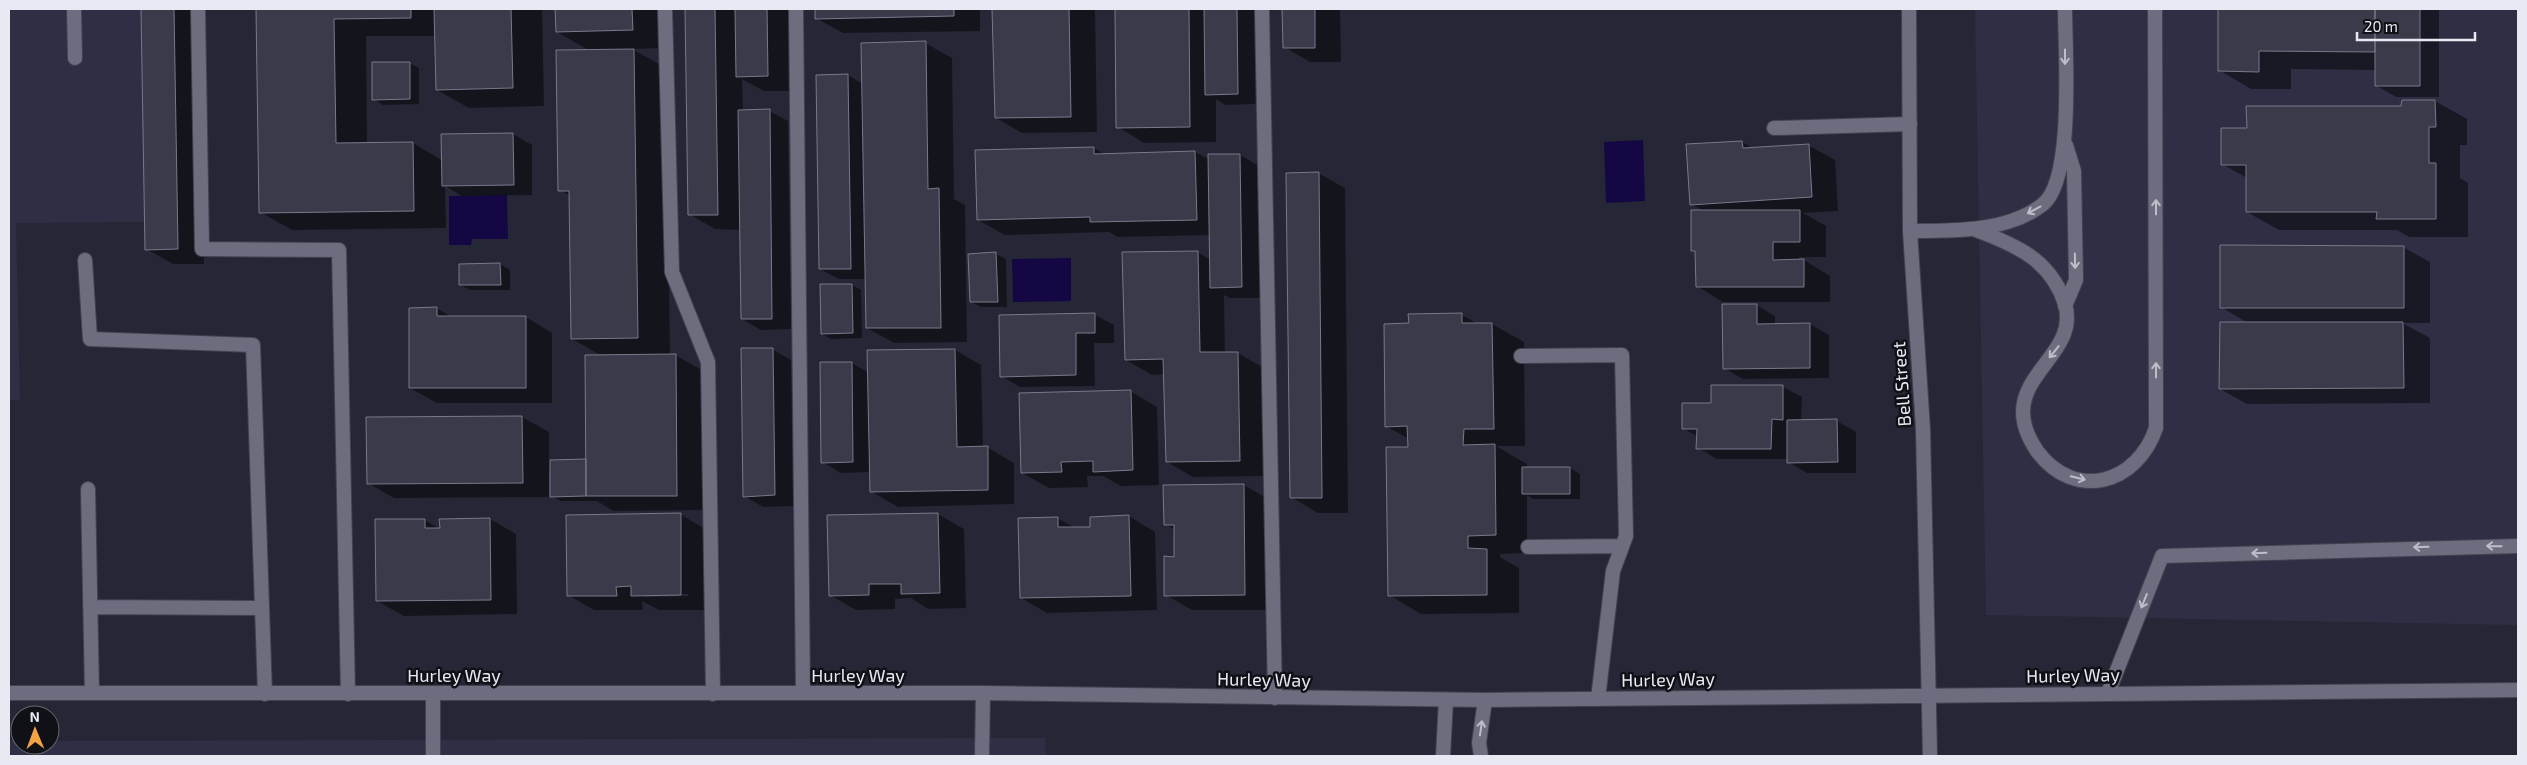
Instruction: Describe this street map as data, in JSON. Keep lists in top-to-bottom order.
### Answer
{
  "streets": {
    "street": ["Bell Street", "Hurley Way"]
  },
  "crossings": [
    ["Bell Street", "Hurley Way"]
  ],
  "scale_bar": "20 m",
  "north": "top"
}
